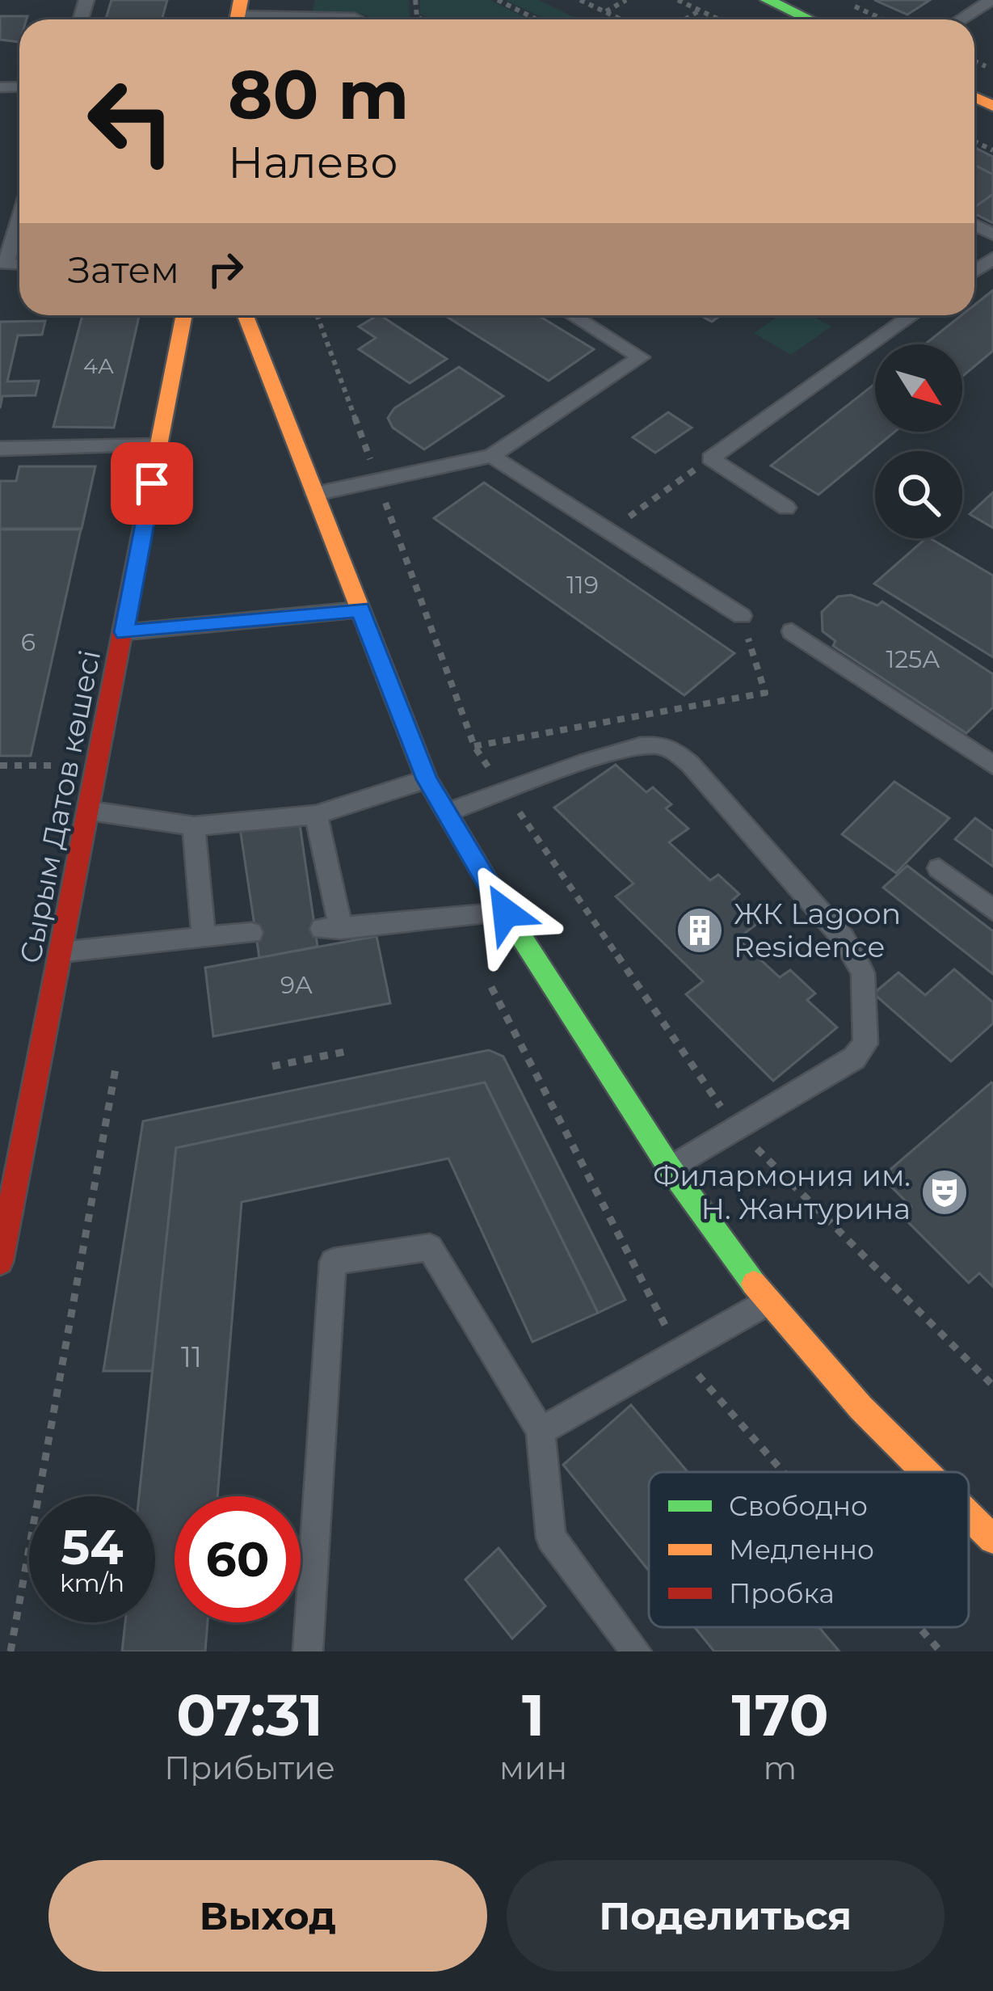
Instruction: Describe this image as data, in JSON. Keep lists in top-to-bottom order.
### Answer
{
  "streets": {
    "main road": ["Сырым Датов көшесі"]
  },
  "places": {
    "building": ["ЖК Lagoon Residence"],
    "theatre": ["Филармония им. Н. Жантурина"]
  },
  "house_numbers": [
    "4А",
    "119",
    "6",
    "125А",
    "9А",
    "11"
  ],
  "legend": ["Свободно", "Медленно", "Пробка"],
  "north": "bottom right",
  "page": {
    "turn": ["80 m", "Налево"],
    "then": "Затем",
    "speed": "54 km/h",
    "limit": "60",
    "eta": [
      "07:31",
      "Прибытие",
      "1",
      "мин",
      "170",
      "m"
    ],
    "buttons": ["Выход", "Поделиться"]
  }
}
